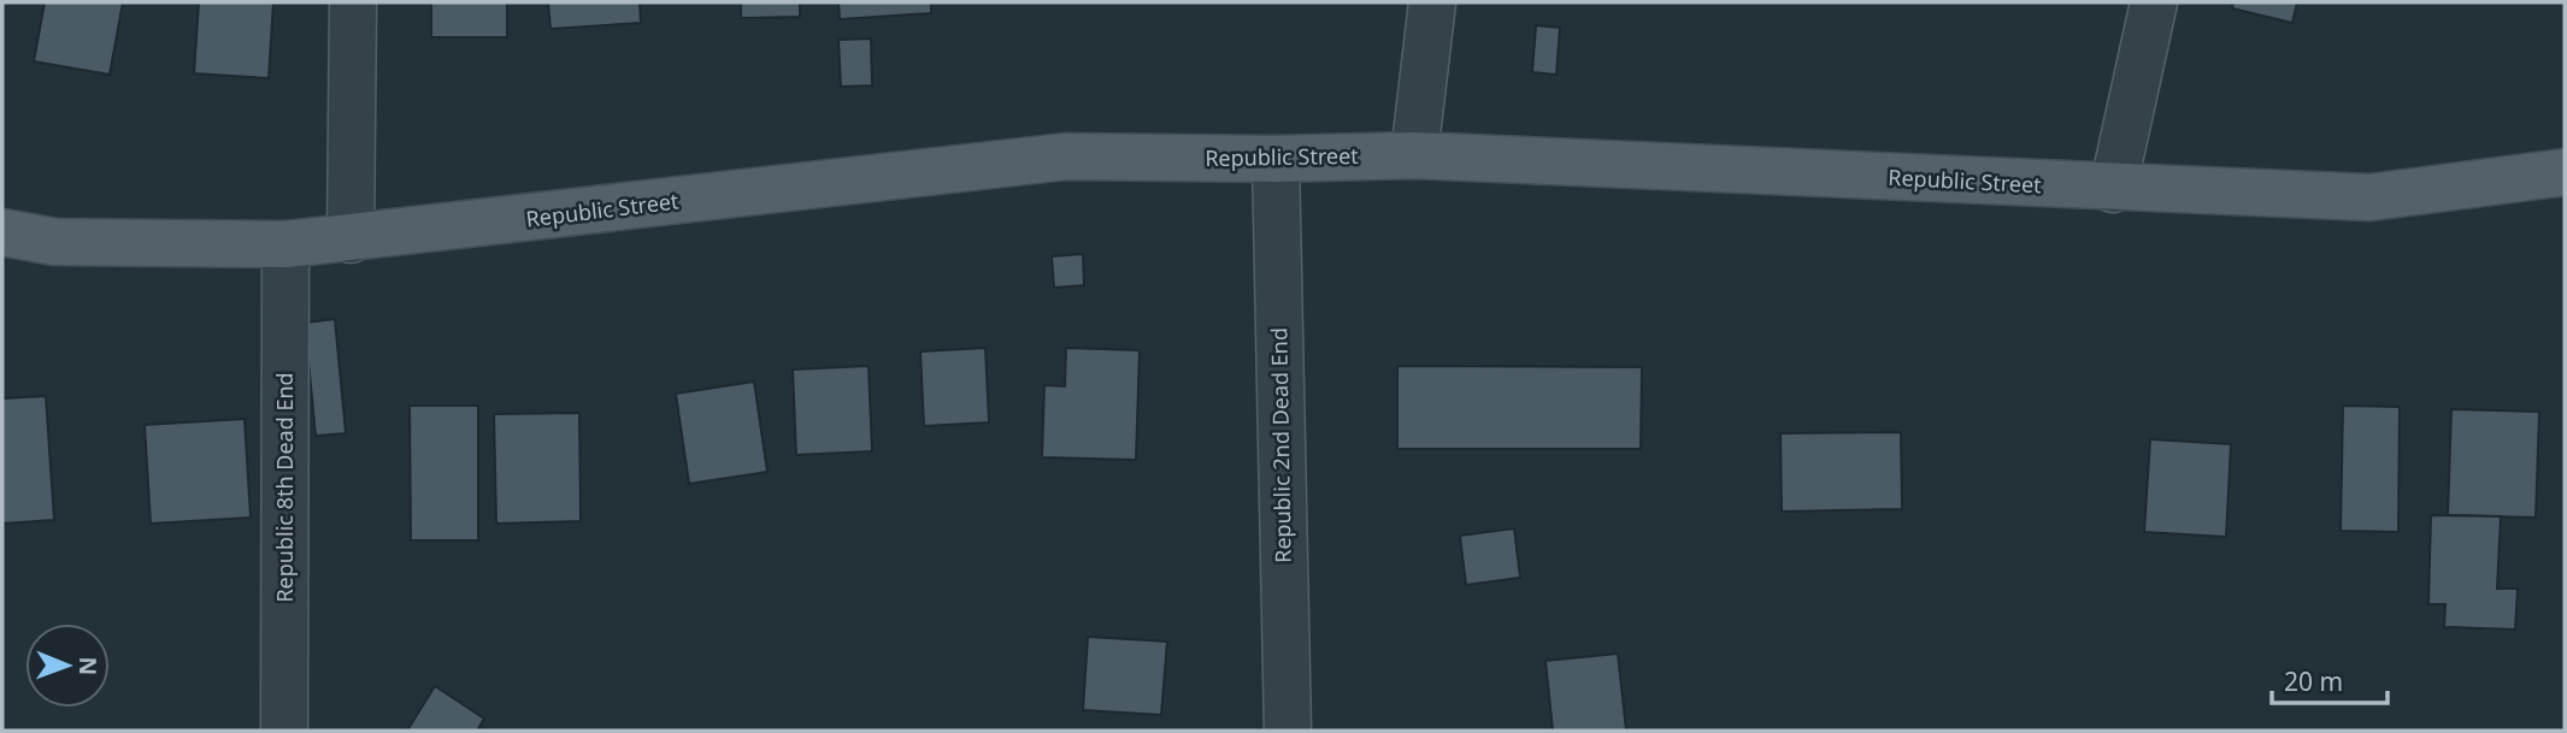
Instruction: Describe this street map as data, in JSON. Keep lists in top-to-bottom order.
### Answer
{
  "streets": {
    "main road": ["Republic Street"],
    "street": ["Republic 2nd Dead End", "Republic 8th Dead End"]
  },
  "crossings": [
    ["Republic Street", "Republic 2nd Dead End"],
    ["Republic Street", "Republic 8th Dead End"]
  ],
  "scale_bar": "20 m",
  "north": "right"
}
